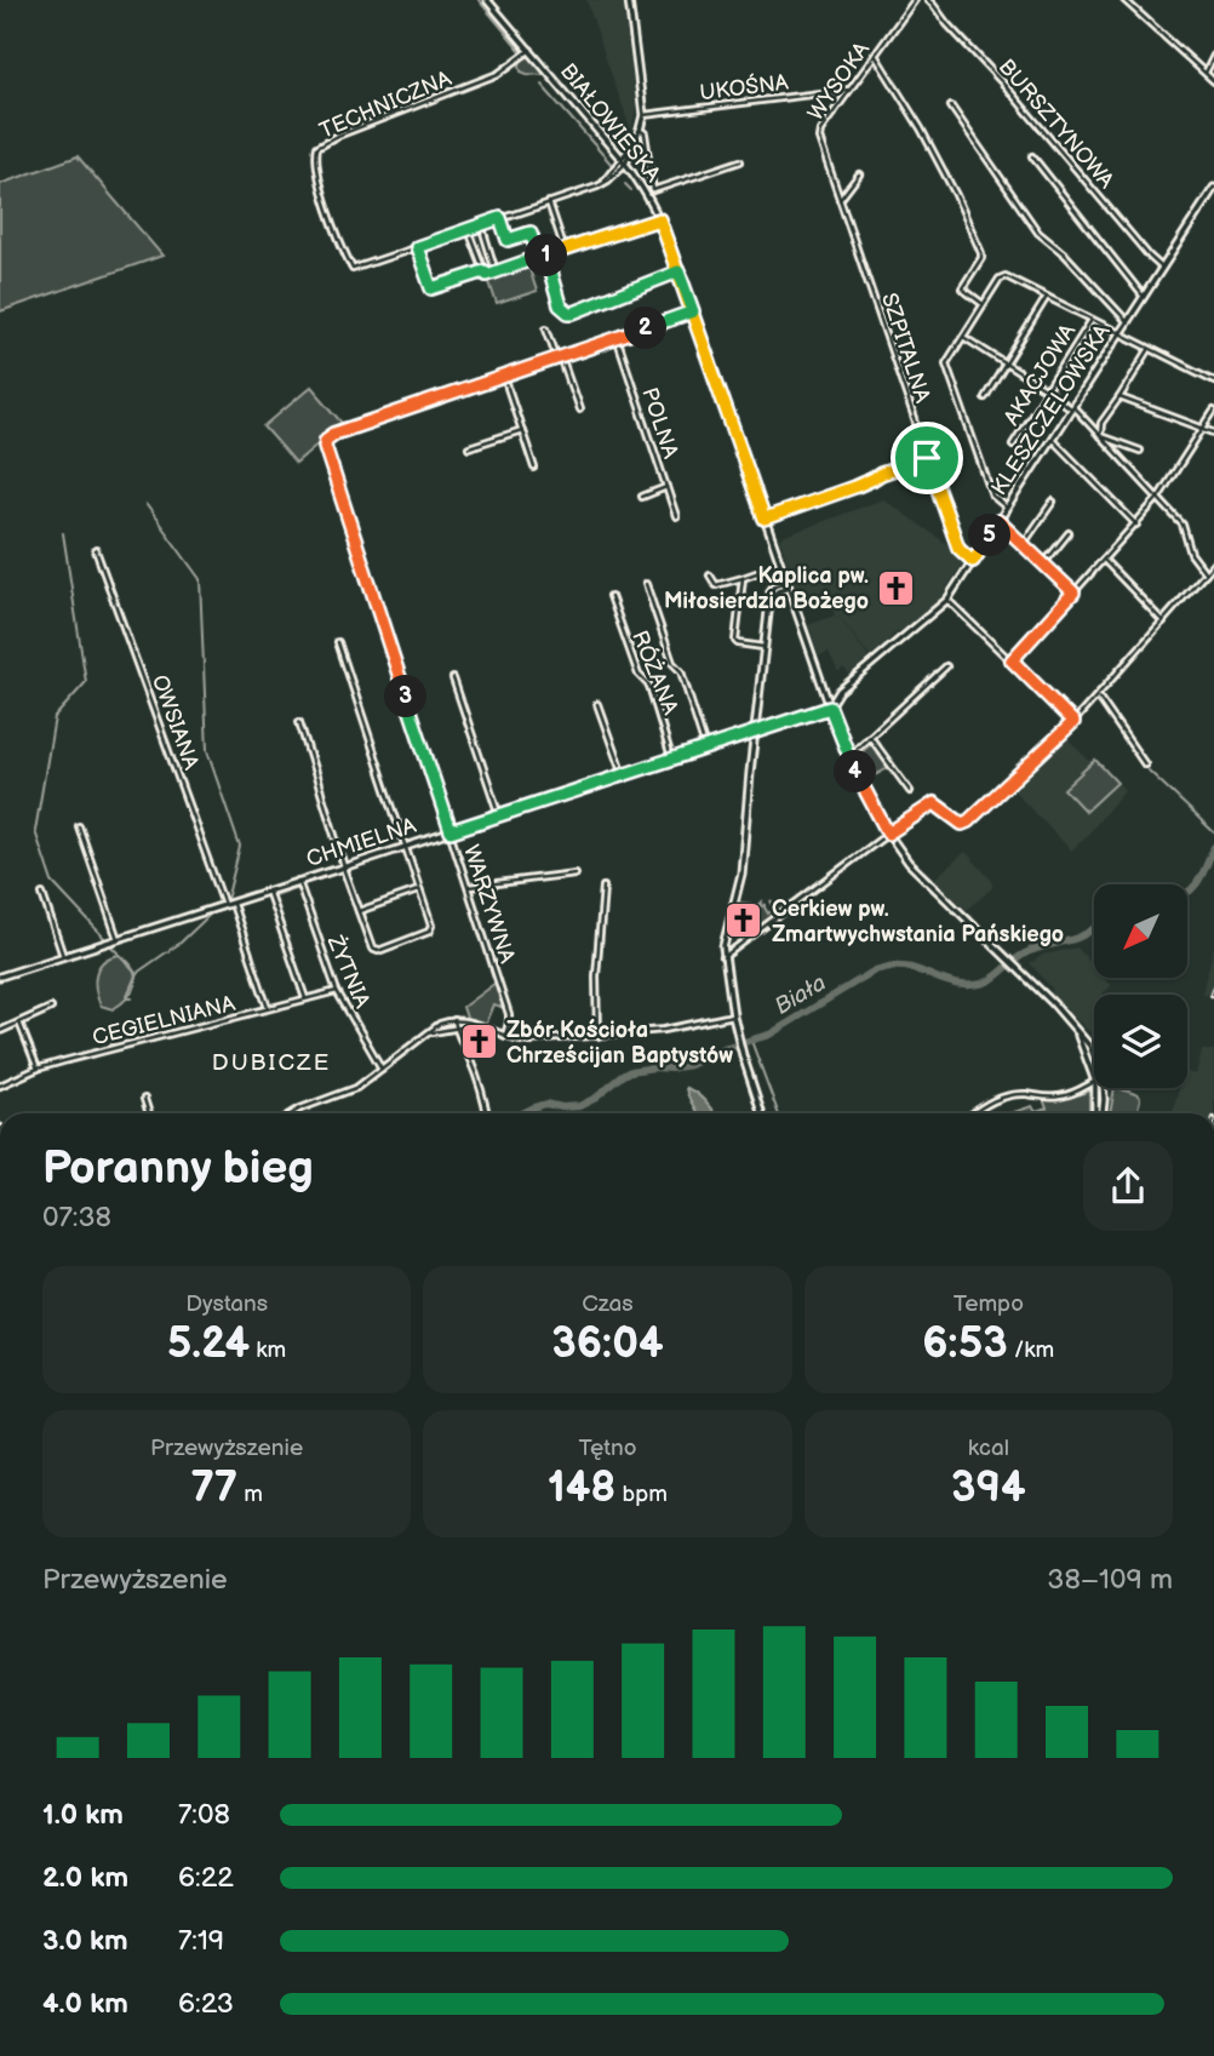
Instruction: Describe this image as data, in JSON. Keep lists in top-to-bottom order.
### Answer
{
  "streets": {
    "main road": ["BIAŁOWIESKA", "KLESZCZELOWSKA", "CHMIELNA"],
    "street": [
      "WYSOKA",
      "UKOŚNA",
      "TECHNICZNA",
      "BURSZTYNOWA",
      "SZPITALNA",
      "AKACJOWA",
      "POLNA",
      "RÓŻANA",
      "OWSIANA",
      "WARZYWNA",
      "ŻYTNIA",
      "CEGIELNIANA"
    ]
  },
  "crossings": [
    ["WYSOKA", "UKOŚNA"],
    ["WYSOKA", "SZPITALNA"],
    ["TECHNICZNA", "BIAŁOWIESKA"],
    ["BIAŁOWIESKA", "KLESZCZELOWSKA"],
    ["BIAŁOWIESKA", "CHMIELNA"],
    ["BIAŁOWIESKA", "WARZYWNA"],
    ["BURSZTYNOWA", "KLESZCZELOWSKA"],
    ["SZPITALNA", "KLESZCZELOWSKA"],
    ["KLESZCZELOWSKA", "CHMIELNA"],
    ["POLNA", "WARZYWNA"],
    ["RÓŻANA", "CHMIELNA"],
    ["OWSIANA", "CHMIELNA"],
    ["CHMIELNA", "WARZYWNA"],
    ["CHMIELNA", "ŻYTNIA"],
    ["ŻYTNIA", "CEGIELNIANA"]
  ],
  "districts": ["DUBICZE"],
  "water": ["Biała"],
  "places": {
    "church": ["Kaplica pw. Miłosierdzia Bożego", "Cerkiew pw. Zmartwychwstania Pańskiego", "Zbór Kościoła Chrześcijan Baptystów"]
  },
  "north": "bottom left",
  "page": {
    "pins": [
      "1",
      "2",
      "5",
      "3",
      "4"
    ],
    "heading": ["Poranny bieg", "07:38"],
    "stats": [
      ["Dystans", "5.24 km"],
      ["Czas", "36:04"],
      ["Tempo", "6:53 /km"],
      ["Przewyższenie", "77 m"],
      ["Tętno", "148 bpm"],
      ["kcal", "394"]
    ],
    "chart": ["Przewyższenie", "38–109 m"],
    "list": [
      {
        "name": "1.0 km",
        "note": "7:08"
      },
      {
        "name": "2.0 km",
        "note": "6:22"
      },
      {
        "name": "3.0 km",
        "note": "7:19"
      },
      {
        "name": "4.0 km",
        "note": "6:23"
      }
    ]
  }
}
